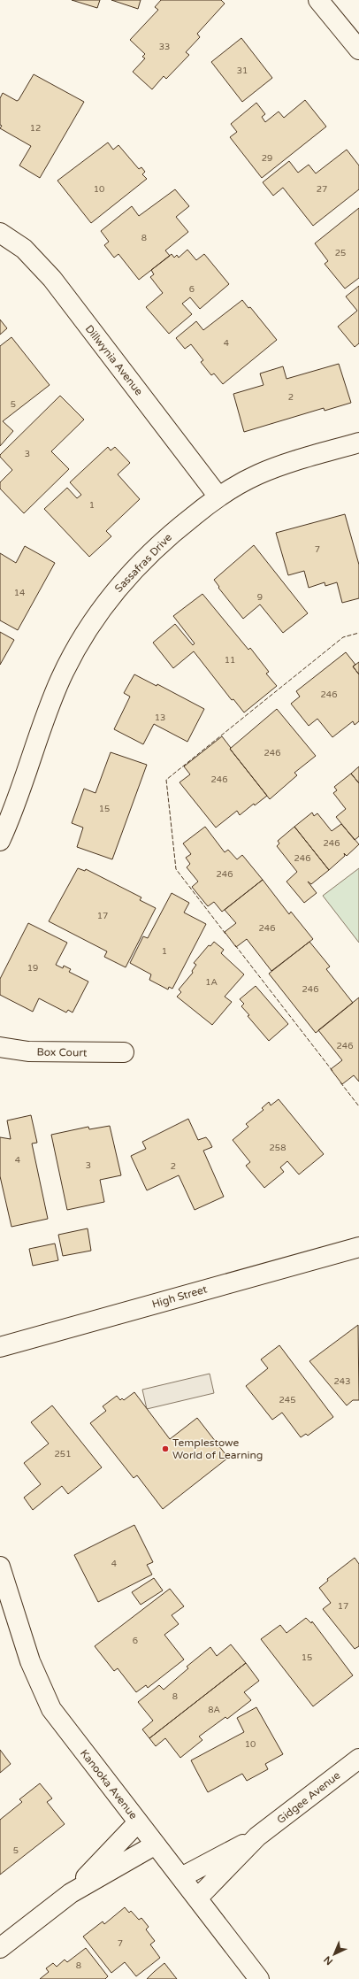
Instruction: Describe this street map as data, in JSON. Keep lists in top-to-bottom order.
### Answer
{
  "streets": {
    "street": [
      "Dillwynia Avenue",
      "Sassafras Drive",
      "Box Court",
      "High Street",
      "Kanooka Avenue",
      "Gidgee Avenue"
    ]
  },
  "crossings": [
    ["Dillwynia Avenue", "Sassafras Drive"],
    ["Kanooka Avenue", "Gidgee Avenue"]
  ],
  "places": ["Templestowe World of Learning"],
  "house_numbers": [
    "33",
    "31",
    "12",
    "29",
    "10",
    "27",
    "8",
    "25",
    "6",
    "4",
    "2",
    "5",
    "3",
    "1",
    "7",
    "14",
    "9",
    "11",
    "246",
    "13",
    "246",
    "246",
    "15",
    "246",
    "246",
    "246",
    "17",
    "246",
    "1",
    "19",
    "1A",
    "246",
    "246",
    "258",
    "4",
    "3",
    "2",
    "243",
    "245",
    "251",
    "4",
    "17",
    "6",
    "15",
    "8",
    "8A",
    "10",
    "5",
    "7",
    "8"
  ],
  "north": "bottom left"
}
